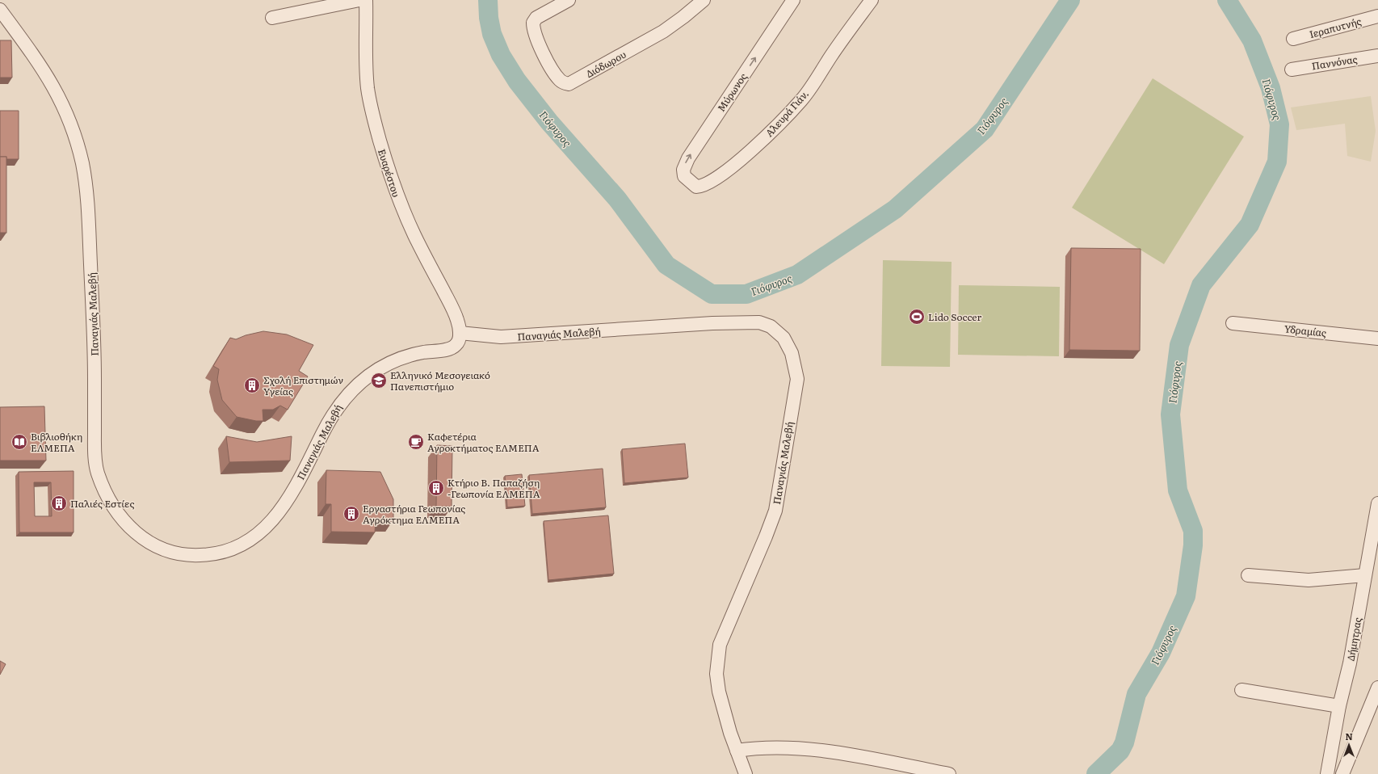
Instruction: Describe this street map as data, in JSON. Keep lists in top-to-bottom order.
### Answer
{
  "streets": {
    "street": [
      "Ιεραπυτνής",
      "Παννόνας",
      "Διόδωρου",
      "Μύρωνος",
      "Αλευρά Γιάν.",
      "Ευαρέστου",
      "Παναγιάς Μαλεβή",
      "Υδραμίας",
      "Δήμητρας"
    ]
  },
  "crossings": [
    ["Μύρωνος", "Αλευρά Γιάν."],
    ["Ευαρέστου", "Παναγιάς Μαλεβή"]
  ],
  "one_way": ["Μύρωνος"],
  "water": ["Γιόφυρος"],
  "places": {
    "sports": ["Lido Soccer"],
    "school or university": ["Ελληνικό Μεσογειακό Πανεπιστήμιο"],
    "building": [
      "Σχολή Επιστημών Υγείας",
      "Κτήριο Β. Παπαζήση -Γεωπονία ΕΛΜΕΠΑ",
      "Παλιές Εστίες",
      "Εργαστήρια Γεωπονίας Αγρόκτημα ΕΛΜΕΠΑ"
    ],
    "library": ["Βιβλιοθήκη ΕΛΜΕΠΑ"],
    "cafe": ["Καφετέρια Αγροκτήματος ΕΛΜΕΠΑ"]
  },
  "north": "top"
}
